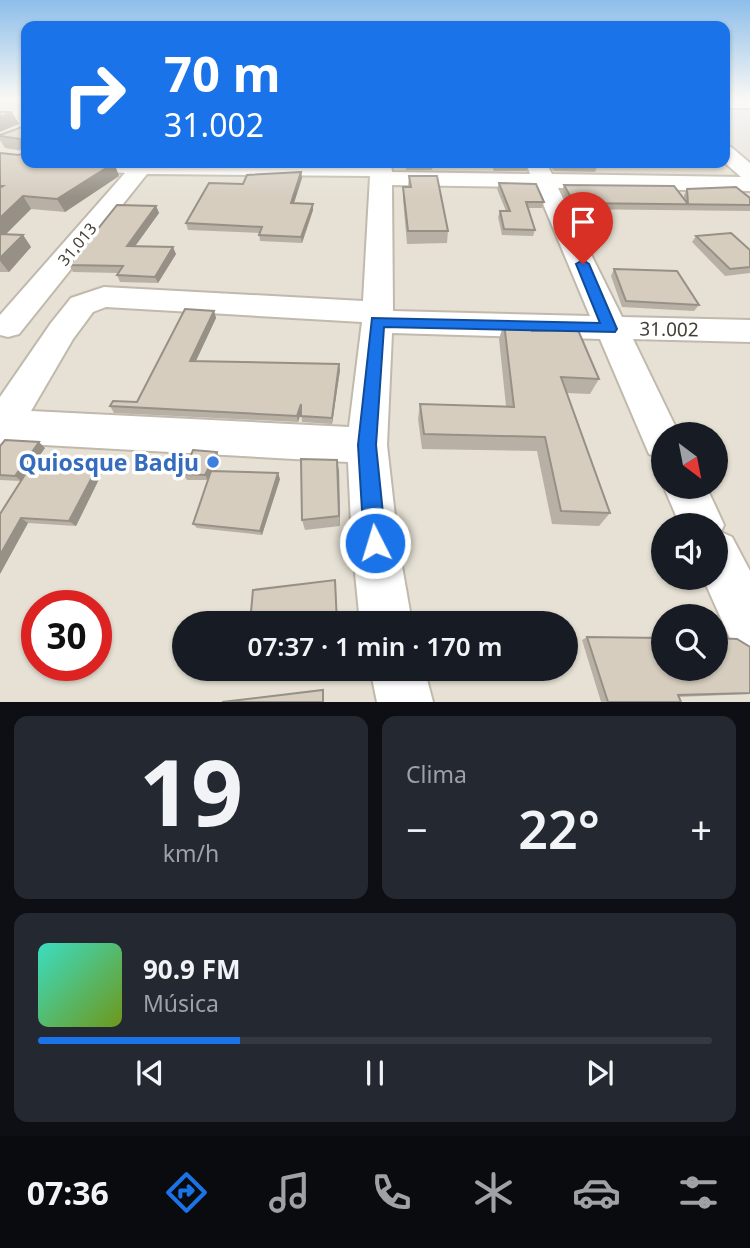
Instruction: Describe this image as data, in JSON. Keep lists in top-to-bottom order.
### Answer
{
  "streets": {
    "street": ["31.013", "31.002"]
  },
  "places": ["Quiosque Badju"],
  "north": "bottom right",
  "page": {
    "turn": ["70 m", "31.002"],
    "limit": "30",
    "trip": "07:37 · 1 min · 170 m",
    "tile": [
      ["19", "km/h"],
      "Clima"
    ],
    "heat": ["−", "22°", "+"],
    "song": ["90.9 FM", "Música"],
    "tabs": "07:36"
  }
}
